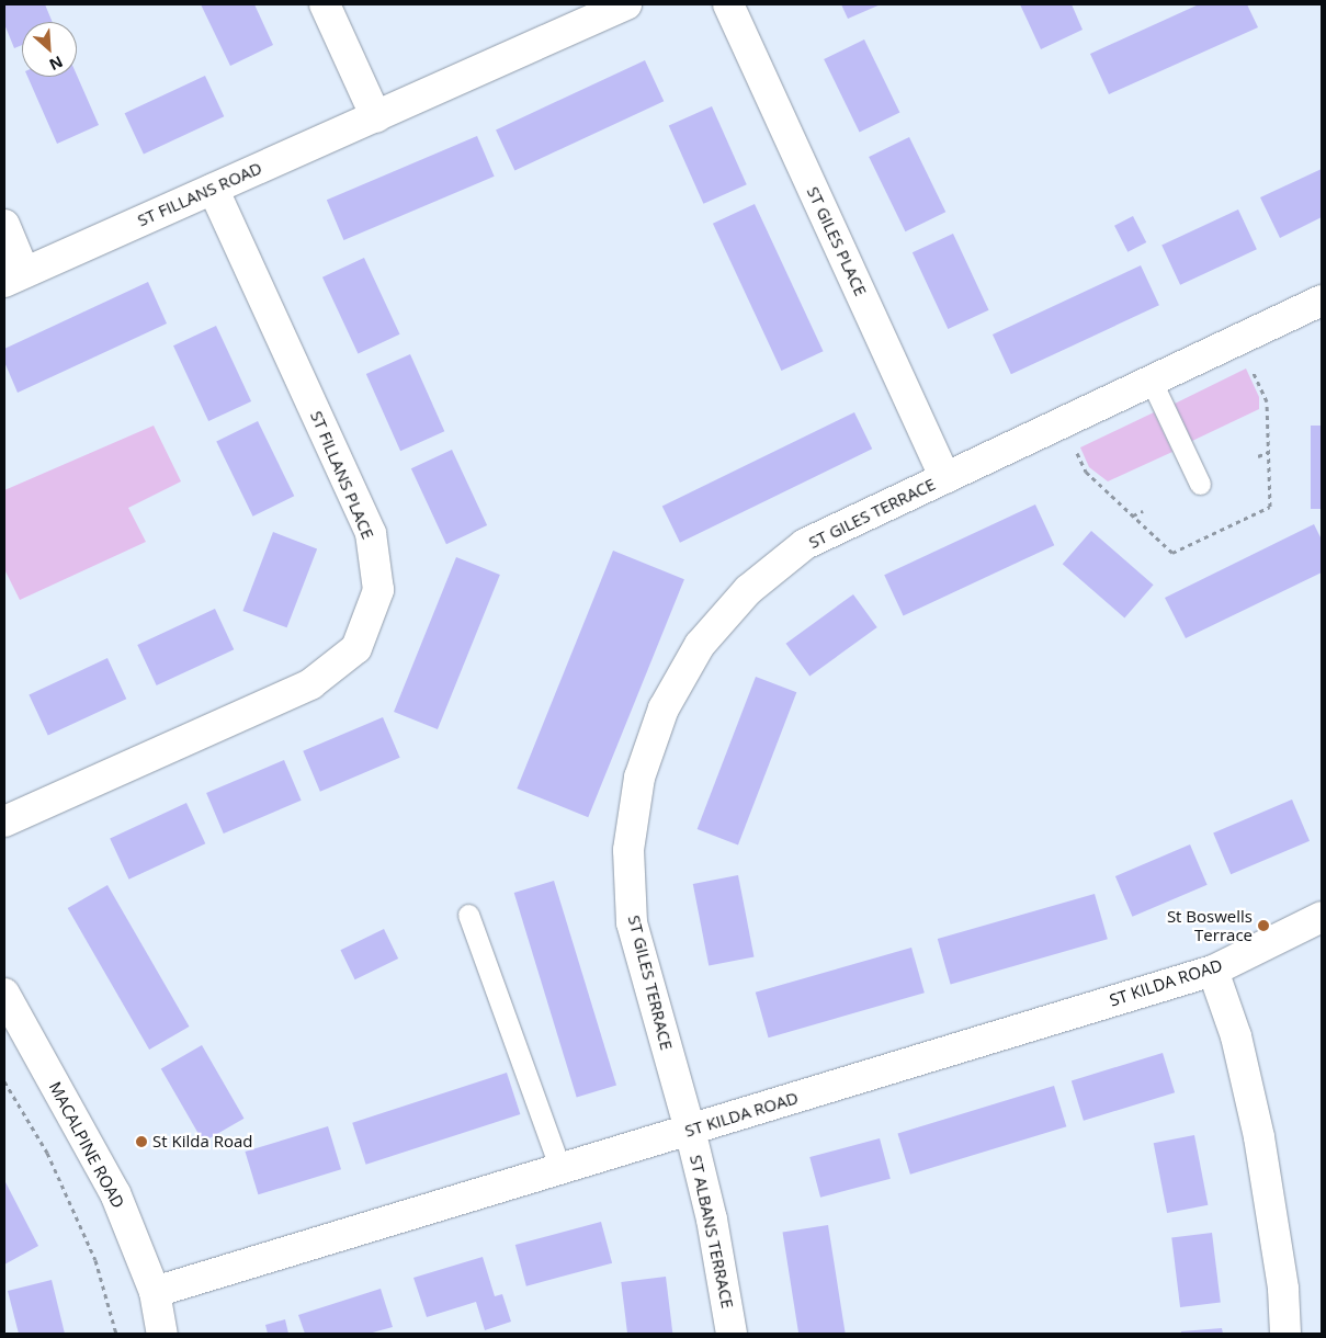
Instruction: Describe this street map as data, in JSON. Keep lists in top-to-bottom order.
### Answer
{
  "streets": {
    "street": [
      "ST FILLANS ROAD",
      "ST GILES PLACE",
      "ST FILLANS PLACE",
      "ST GILES TERRACE",
      "ST KILDA ROAD",
      "MACALPINE ROAD",
      "ST ALBANS TERRACE"
    ]
  },
  "crossings": [
    ["ST FILLANS ROAD", "ST FILLANS PLACE"],
    ["ST GILES PLACE", "ST GILES TERRACE"],
    ["ST GILES TERRACE", "ST KILDA ROAD"],
    ["ST GILES TERRACE", "ST ALBANS TERRACE"],
    ["ST KILDA ROAD", "MACALPINE ROAD"],
    ["ST KILDA ROAD", "ST ALBANS TERRACE"]
  ],
  "places": ["St Boswells Terrace", "St Kilda Road"],
  "north": "bottom right"
}
